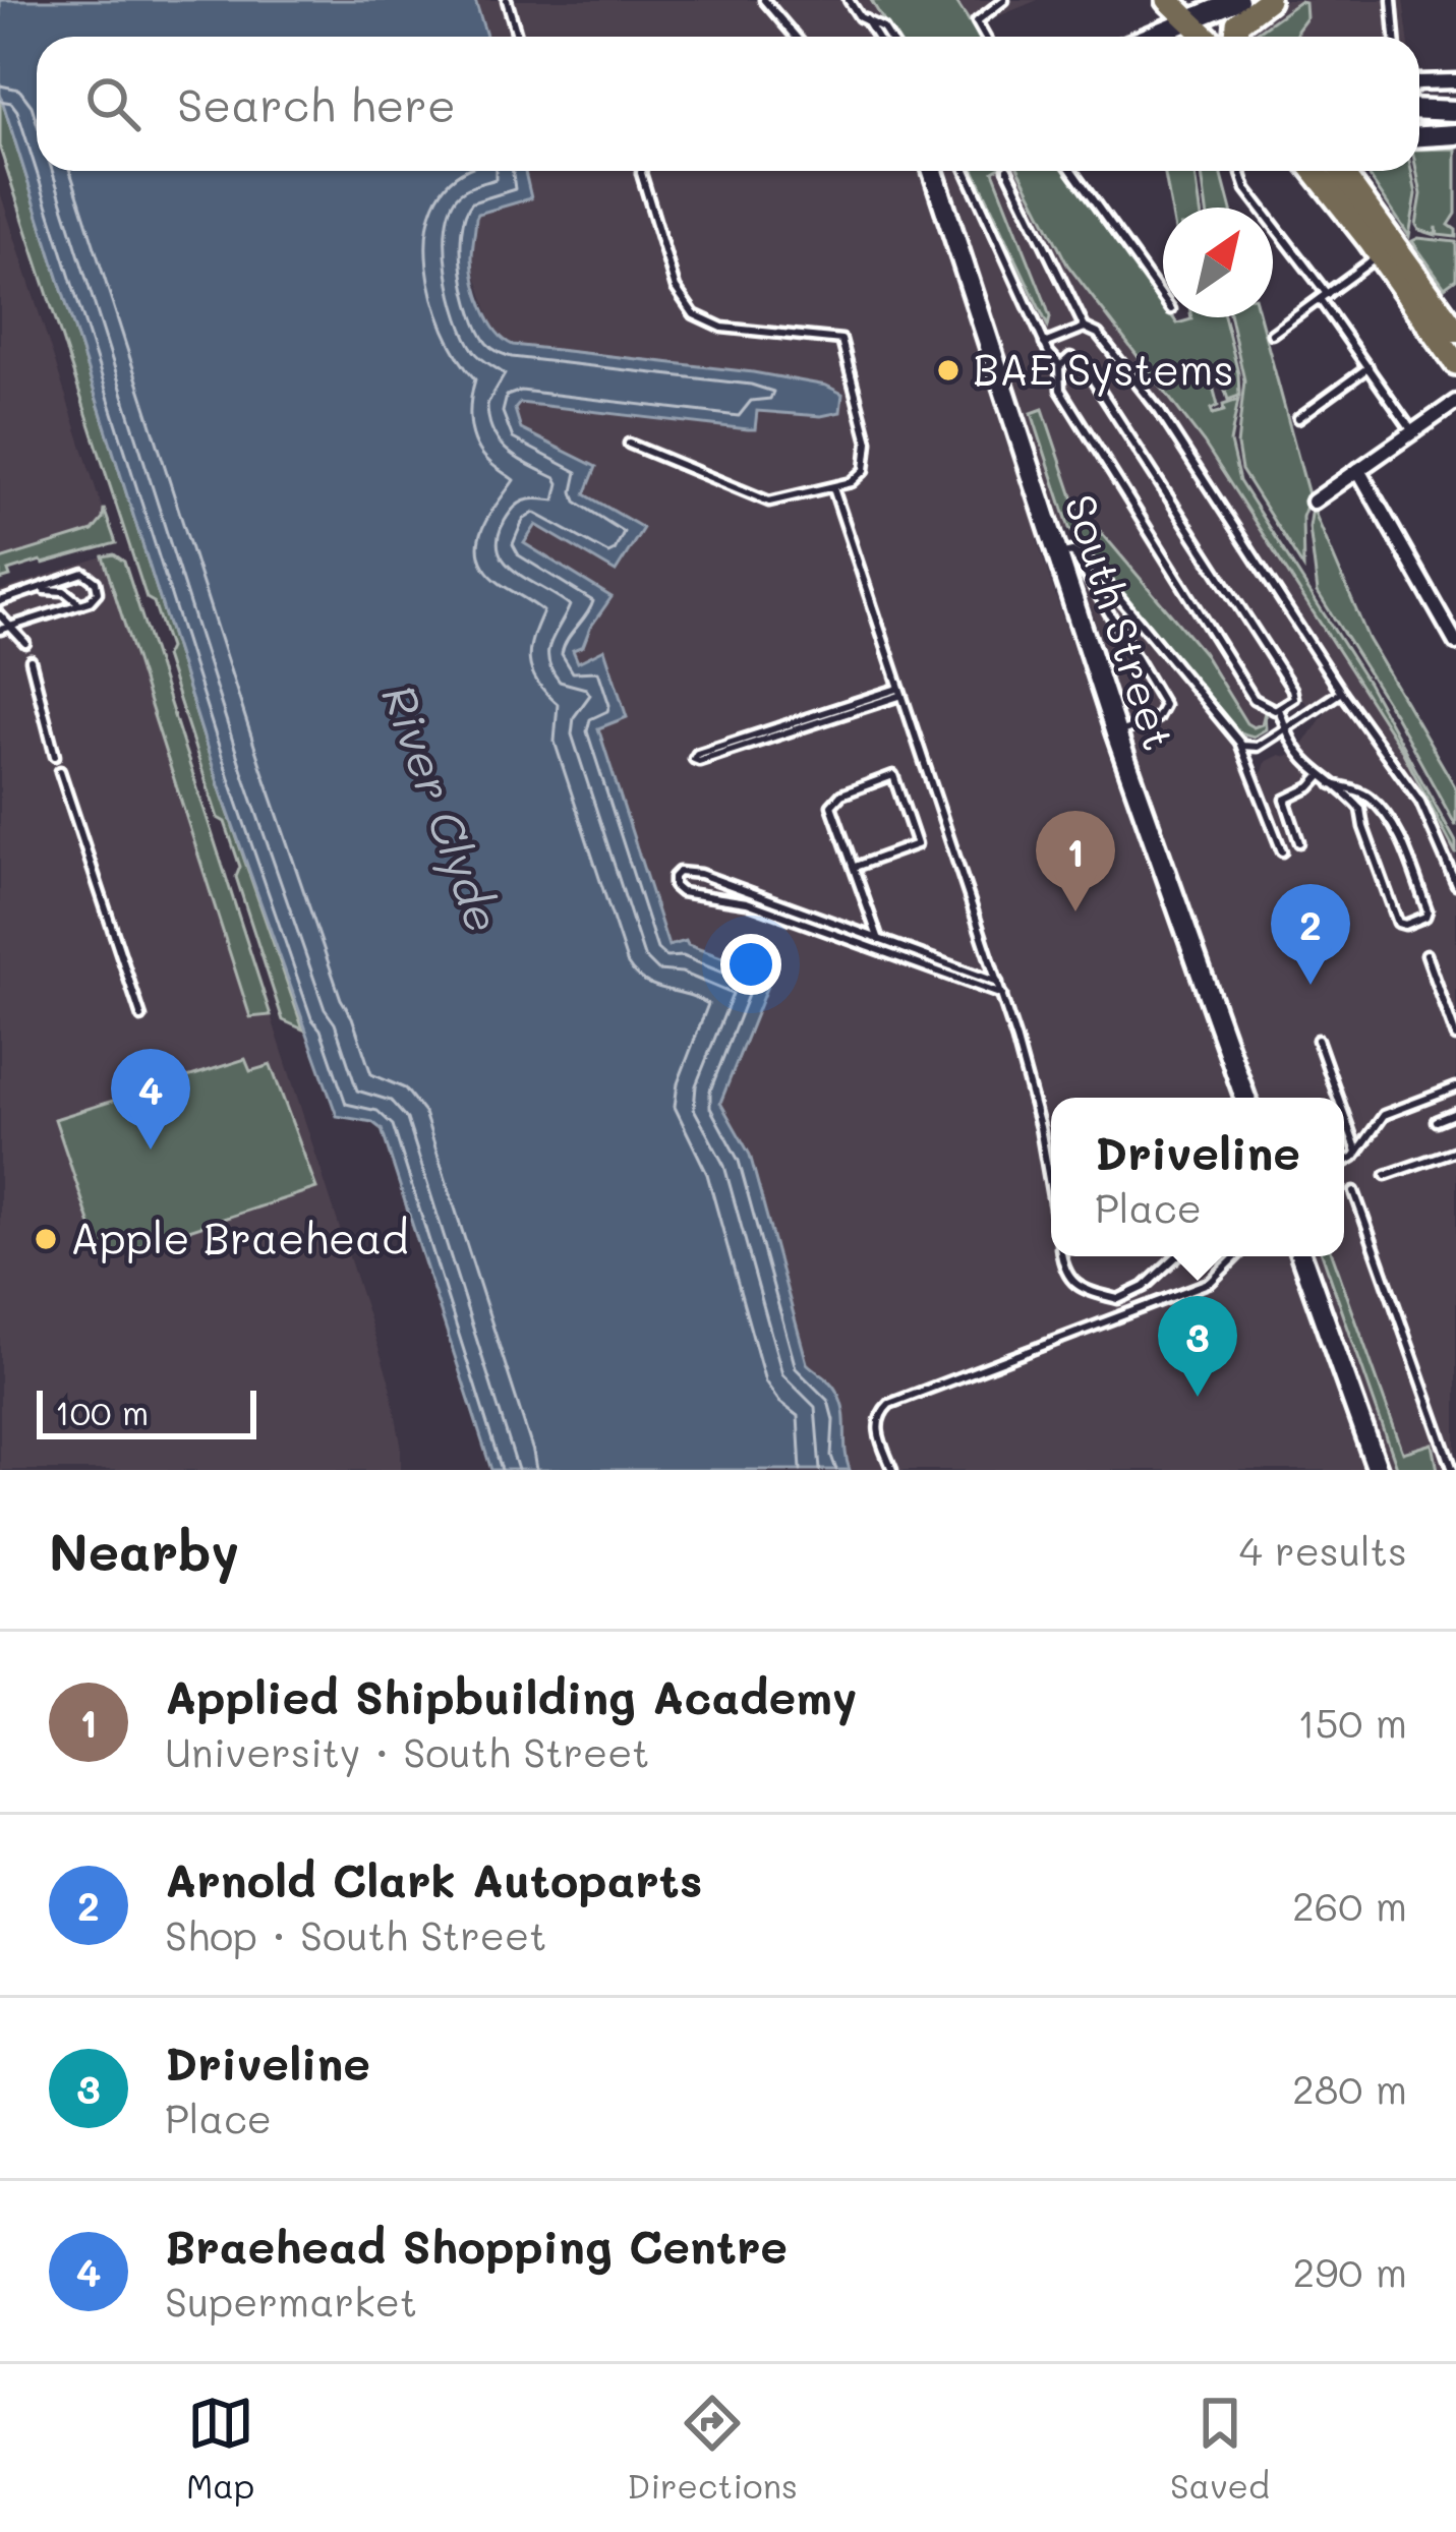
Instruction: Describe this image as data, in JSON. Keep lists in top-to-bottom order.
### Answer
{
  "streets": {
    "street": ["South Street"]
  },
  "water": ["River Clyde"],
  "places": ["BAE Systems", "Apple Braehead"],
  "scale_bar": "100 m",
  "north": "top right",
  "page": {
    "search": "Search here",
    "pins": [
      "1",
      "2",
      "4",
      "3"
    ],
    "popup": ["Driveline", "Place"],
    "scale": "100 m",
    "heading": ["Nearby", "4 results"],
    "list": [
      {
        "mark": "1",
        "name": "Applied Shipbuilding Academy",
        "note": "University · South Street",
        "value": "150 m"
      },
      {
        "mark": "2",
        "name": "Arnold Clark Autoparts",
        "note": "Shop · South Street",
        "value": "260 m"
      },
      {
        "mark": "3",
        "name": "Driveline",
        "note": "Place",
        "value": "280 m"
      },
      {
        "mark": "4",
        "name": "Braehead Shopping Centre",
        "note": "Supermarket",
        "value": "290 m"
      }
    ],
    "nav": ["Map", "Directions", "Saved"]
  }
}
